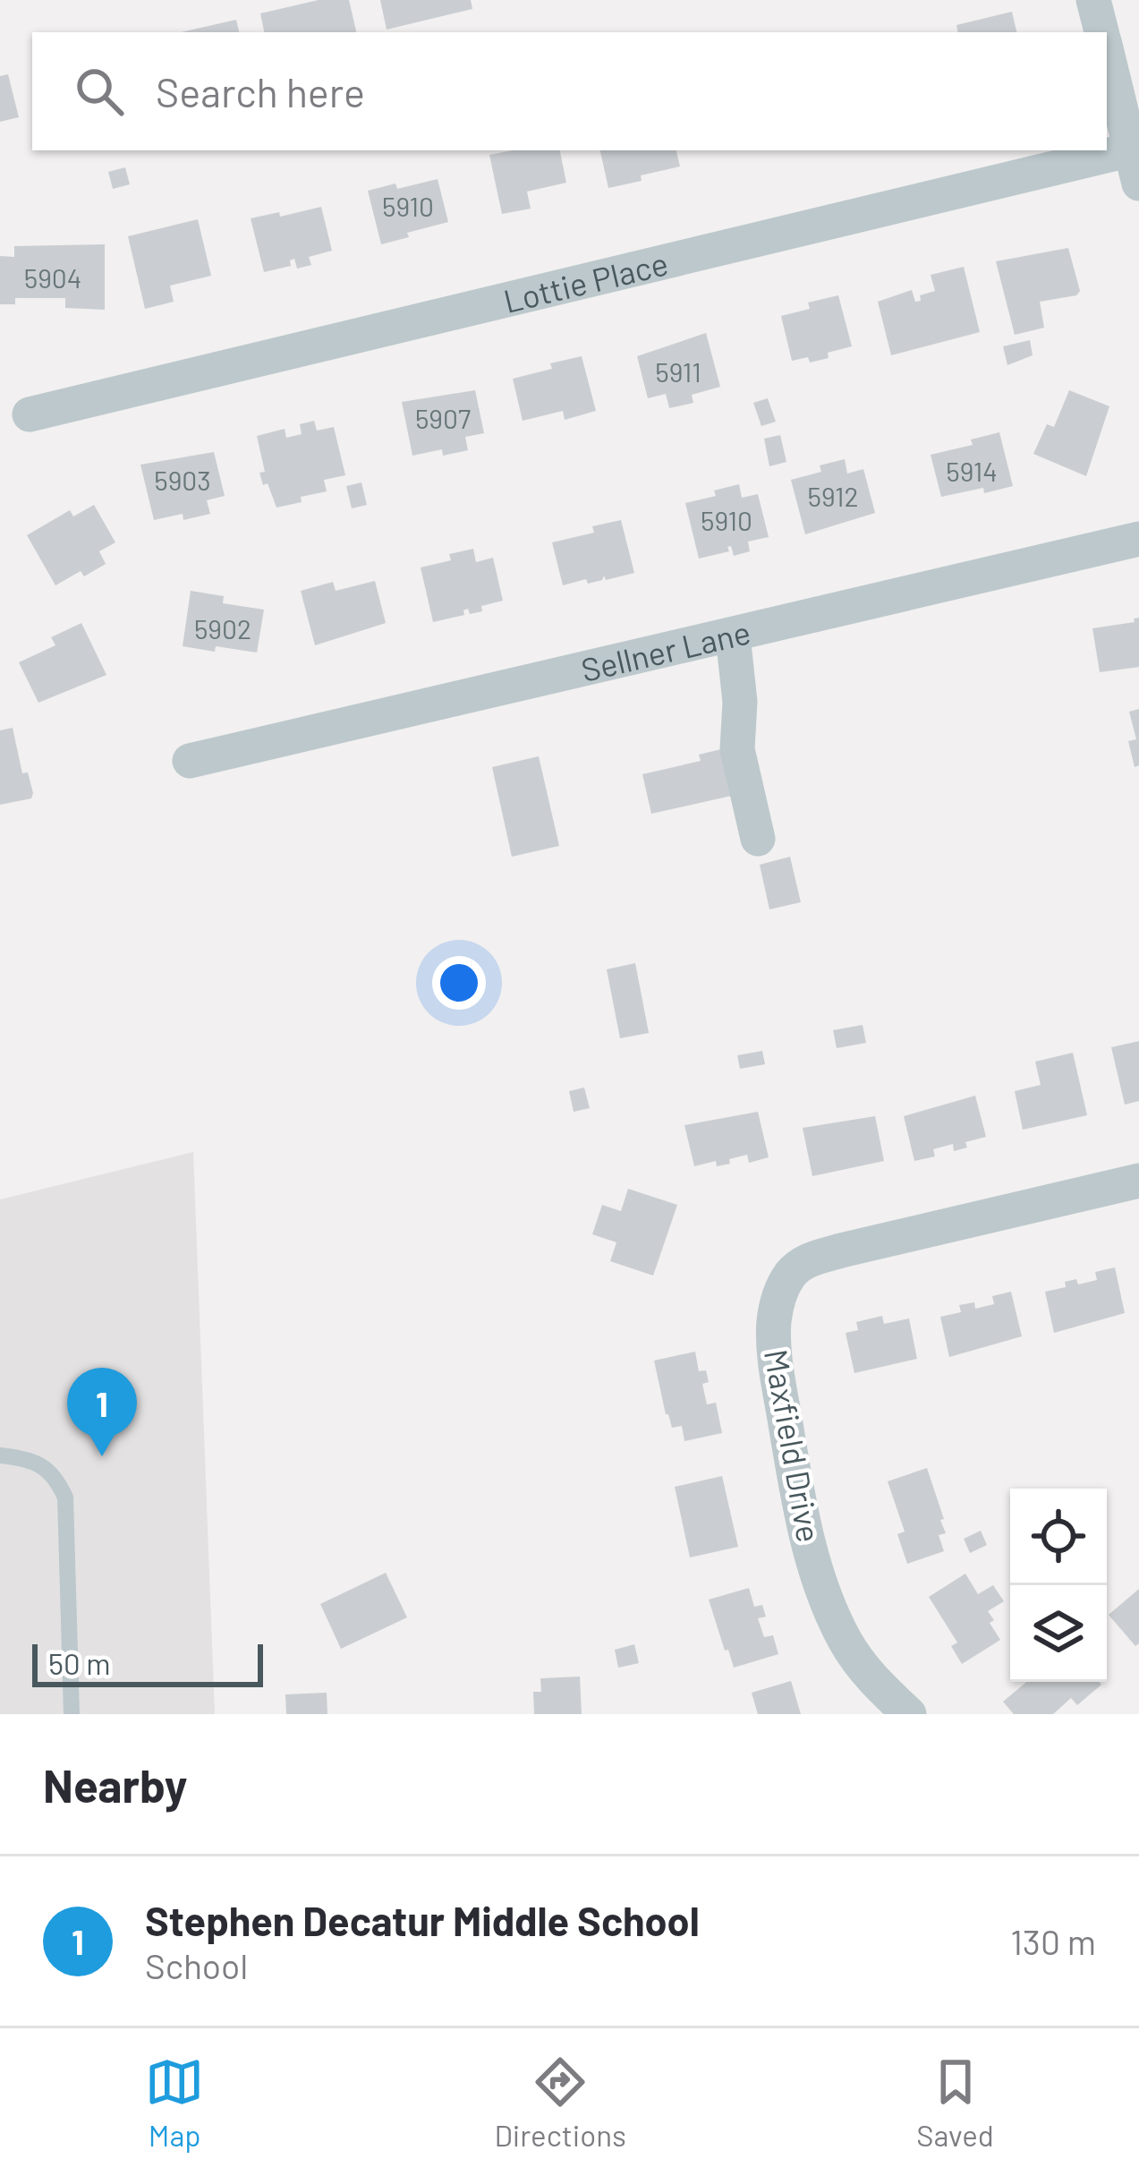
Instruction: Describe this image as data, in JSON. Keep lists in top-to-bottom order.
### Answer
{
  "streets": {
    "street": ["Lottie Place", "Sellner Lane", "Maxfield Drive"]
  },
  "house_numbers": [
    "5910",
    "5904",
    "5911",
    "5907",
    "5914",
    "5903",
    "5912",
    "5910",
    "5902"
  ],
  "scale_bar": "50 m",
  "page": {
    "search": "Search here",
    "pins": "1",
    "scale": "50 m",
    "heading": "Nearby",
    "list": [
      {
        "mark": "1",
        "name": "Stephen Decatur Middle School",
        "note": "School",
        "value": "130 m"
      }
    ],
    "nav": ["Map", "Directions", "Saved"]
  }
}
